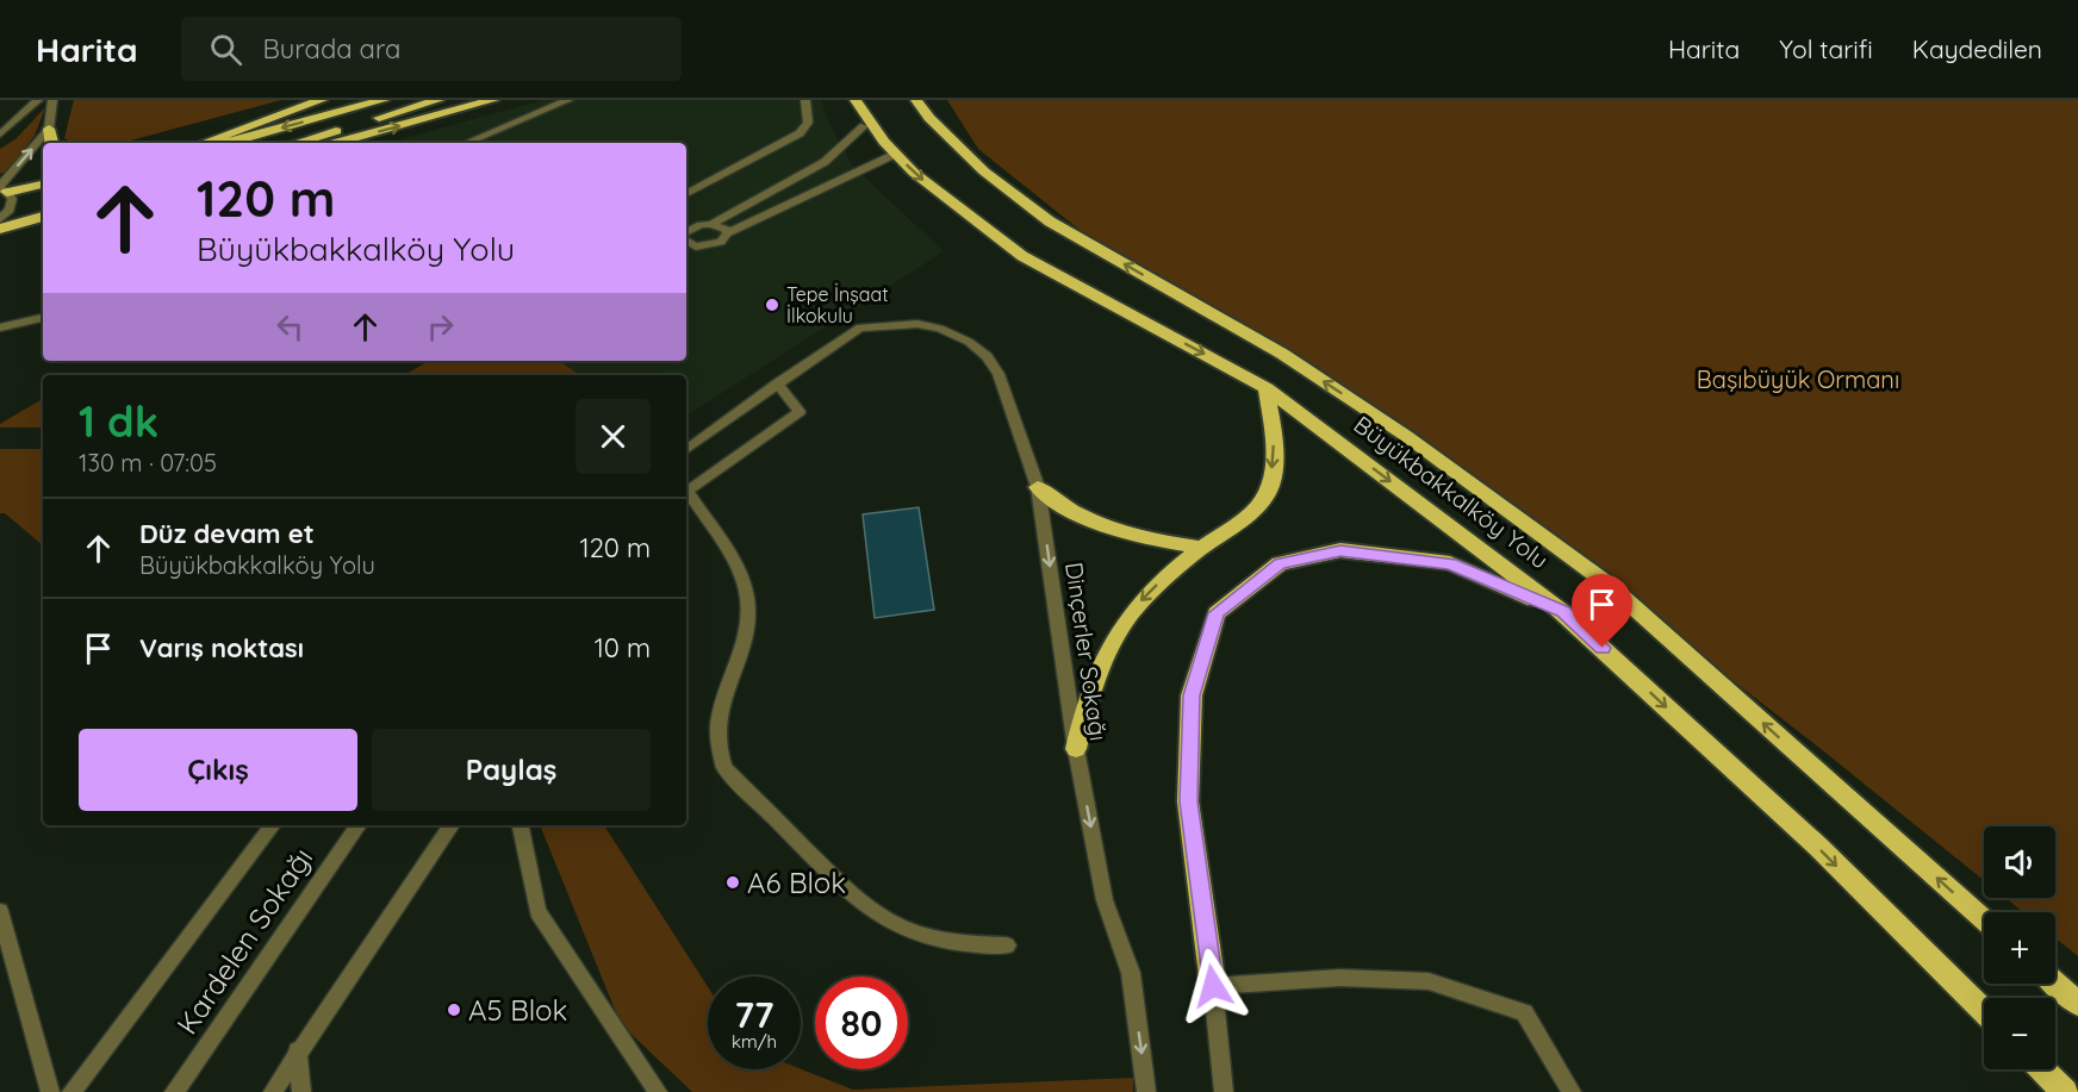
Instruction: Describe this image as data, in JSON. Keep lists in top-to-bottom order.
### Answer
{
  "streets": {
    "highway": ["Büyükbakkalköy Yolu"],
    "street": ["Dinçerler Sokağı", "Kardelen Sokağı"]
  },
  "one_way": ["Dinçerler Sokağı"],
  "parks": ["Başıbüyük Ormanı"],
  "places": ["Tepe İnşaat İlkokulu", "A6 Blok", "A5 Blok"],
  "page": {
    "header": "Harita",
    "search": "Burada ara",
    "nav": ["Harita", "Yol tarifi", "Kaydedilen"],
    "turn": ["120 m", "Büyükbakkalköy Yolu"],
    "heading": ["1 dk", "130 m · 07:05"],
    "list": [
      {
        "name": "Düz devam et",
        "note": "Büyükbakkalköy Yolu",
        "value": "120 m"
      },
      {
        "name": "Varış noktası",
        "value": "10 m"
      }
    ],
    "buttons": ["Çıkış", "Paylaş"],
    "map_buttons": ["+", "−"],
    "speed": "77 km/h",
    "limit": "80"
  }
}
